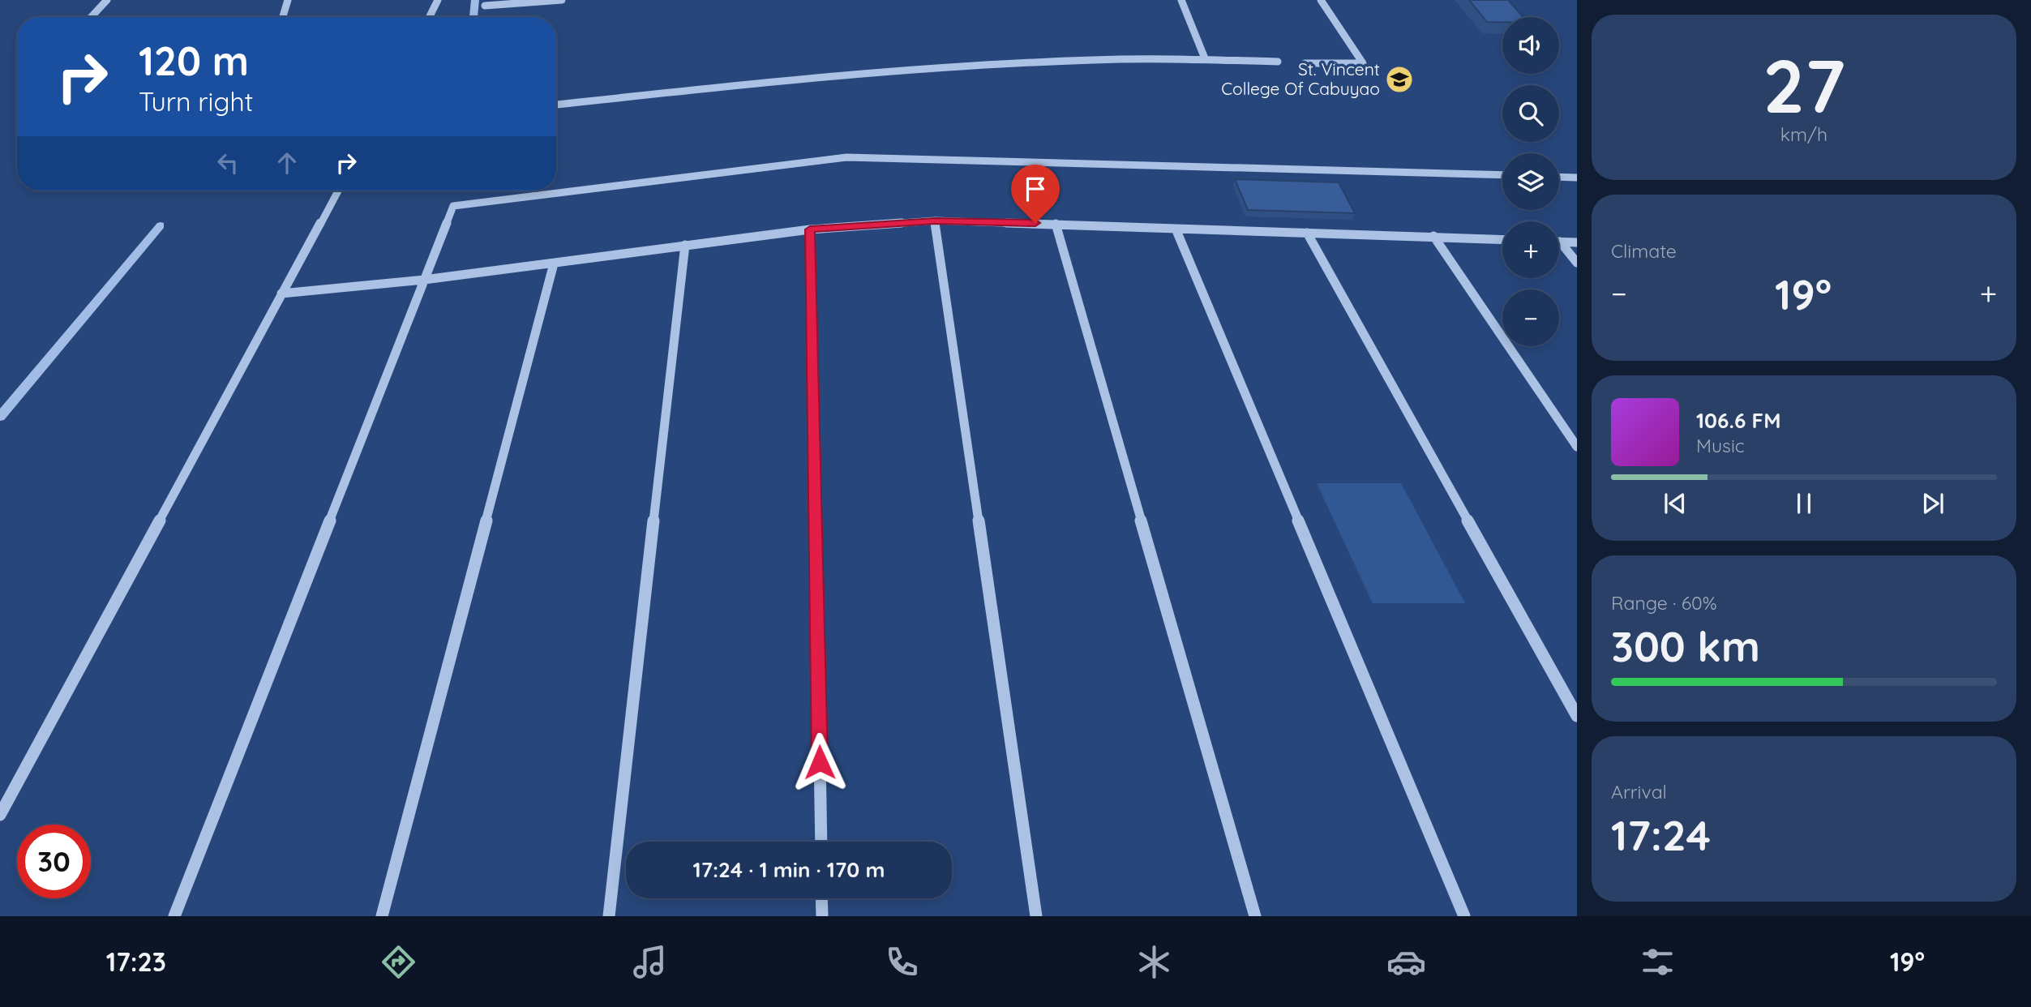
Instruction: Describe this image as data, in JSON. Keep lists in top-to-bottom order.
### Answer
{
  "places": {
    "school or university": ["St. Vincent College Of Cabuyao"]
  },
  "page": {
    "tile": [
      ["27", "km/h"],
      "Climate",
      ["Range · 60%", "300 km"],
      ["Arrival", "17:24"]
    ],
    "map_buttons": ["+", "−"],
    "turn": ["120 m", "Turn right"],
    "heat": ["−", "19°", "+"],
    "song": ["106.6 FM", "Music"],
    "limit": "30",
    "trip": "17:24 · 1 min · 170 m",
    "tabs": ["17:23", "19°"]
  }
}
